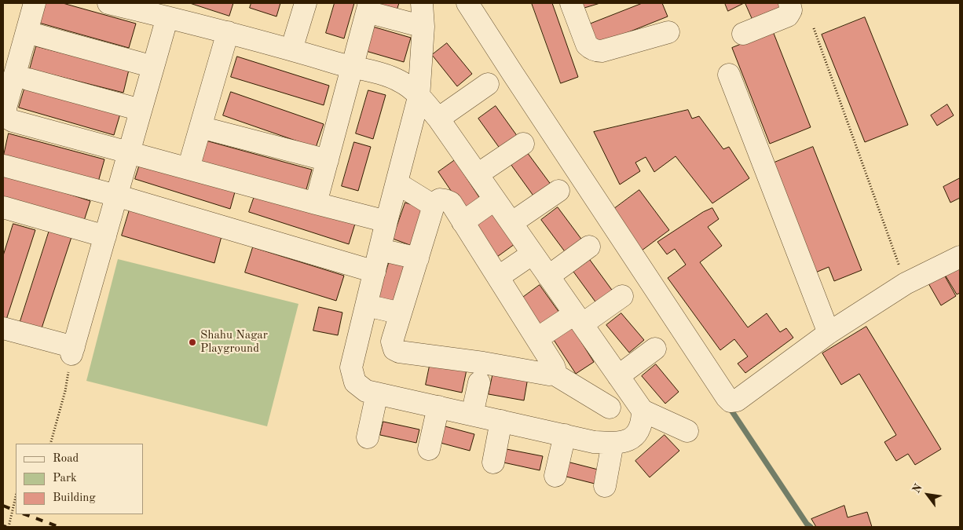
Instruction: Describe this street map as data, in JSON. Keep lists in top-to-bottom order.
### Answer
{
  "places": ["Shahu Nagar Playground"],
  "legend": ["Road", "Park", "Building"],
  "north": "top left"
}
